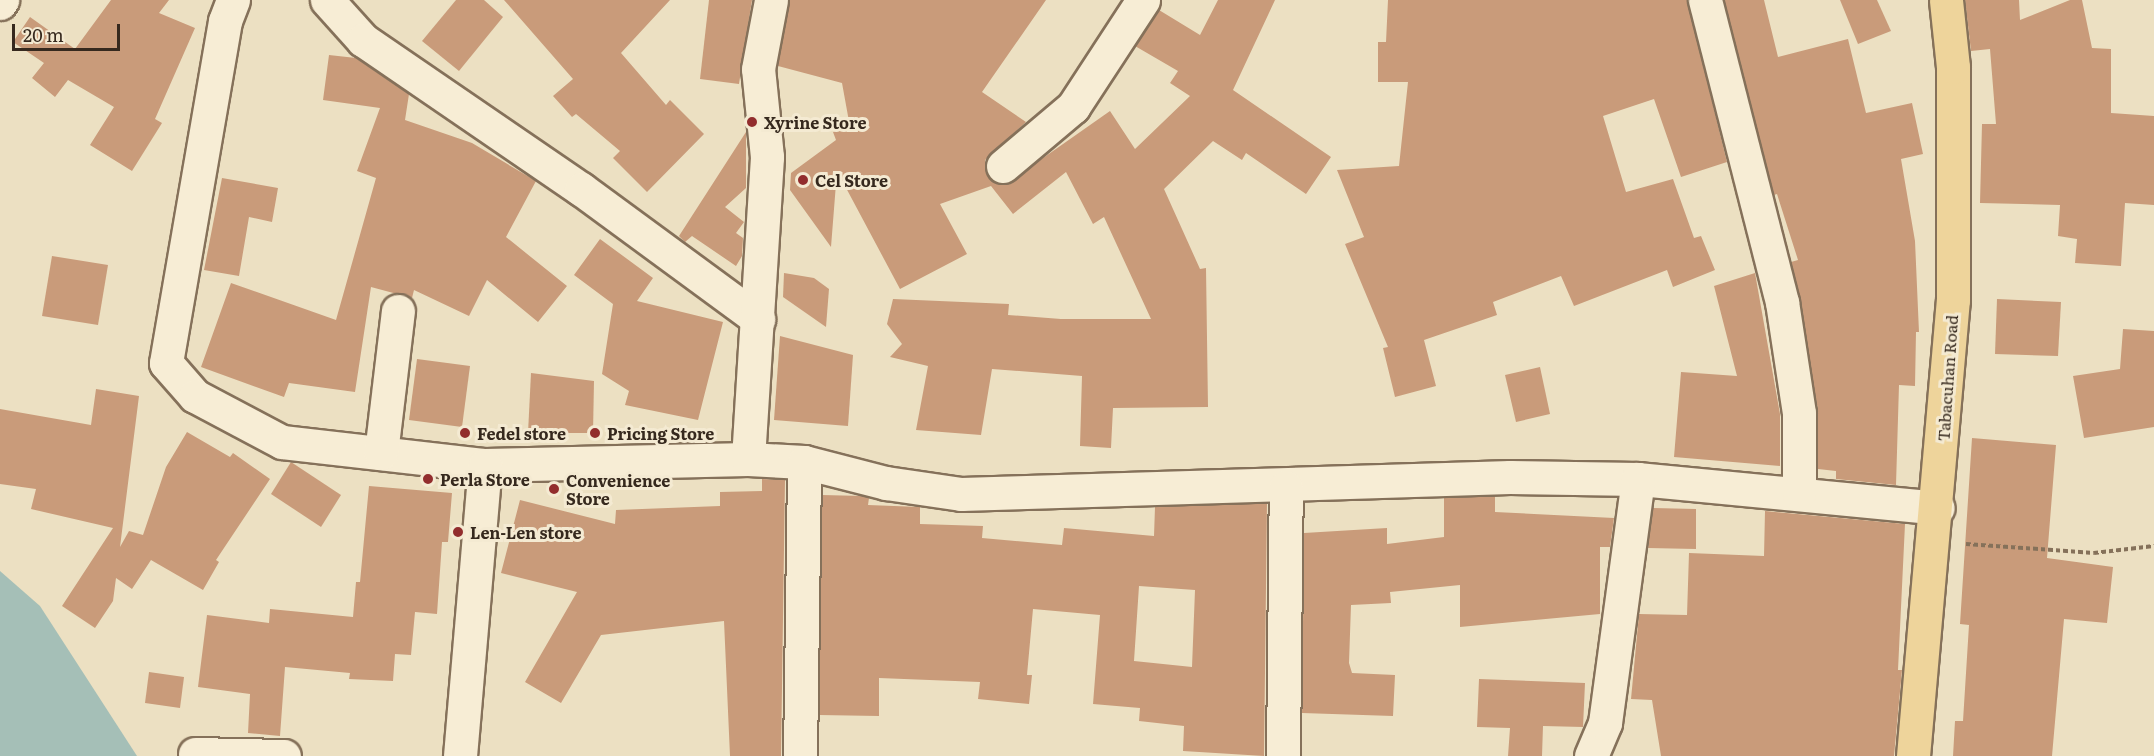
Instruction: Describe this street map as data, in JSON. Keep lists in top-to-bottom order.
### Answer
{
  "streets": {
    "main road": ["Tabacuhan Road"]
  },
  "places": [
    "Xyrine Store",
    "Cel Store",
    "Fedel store",
    "Pricing Store",
    "Perla Store",
    "Convenience Store",
    "Len-Len store"
  ],
  "scale_bar": "20 m"
}
